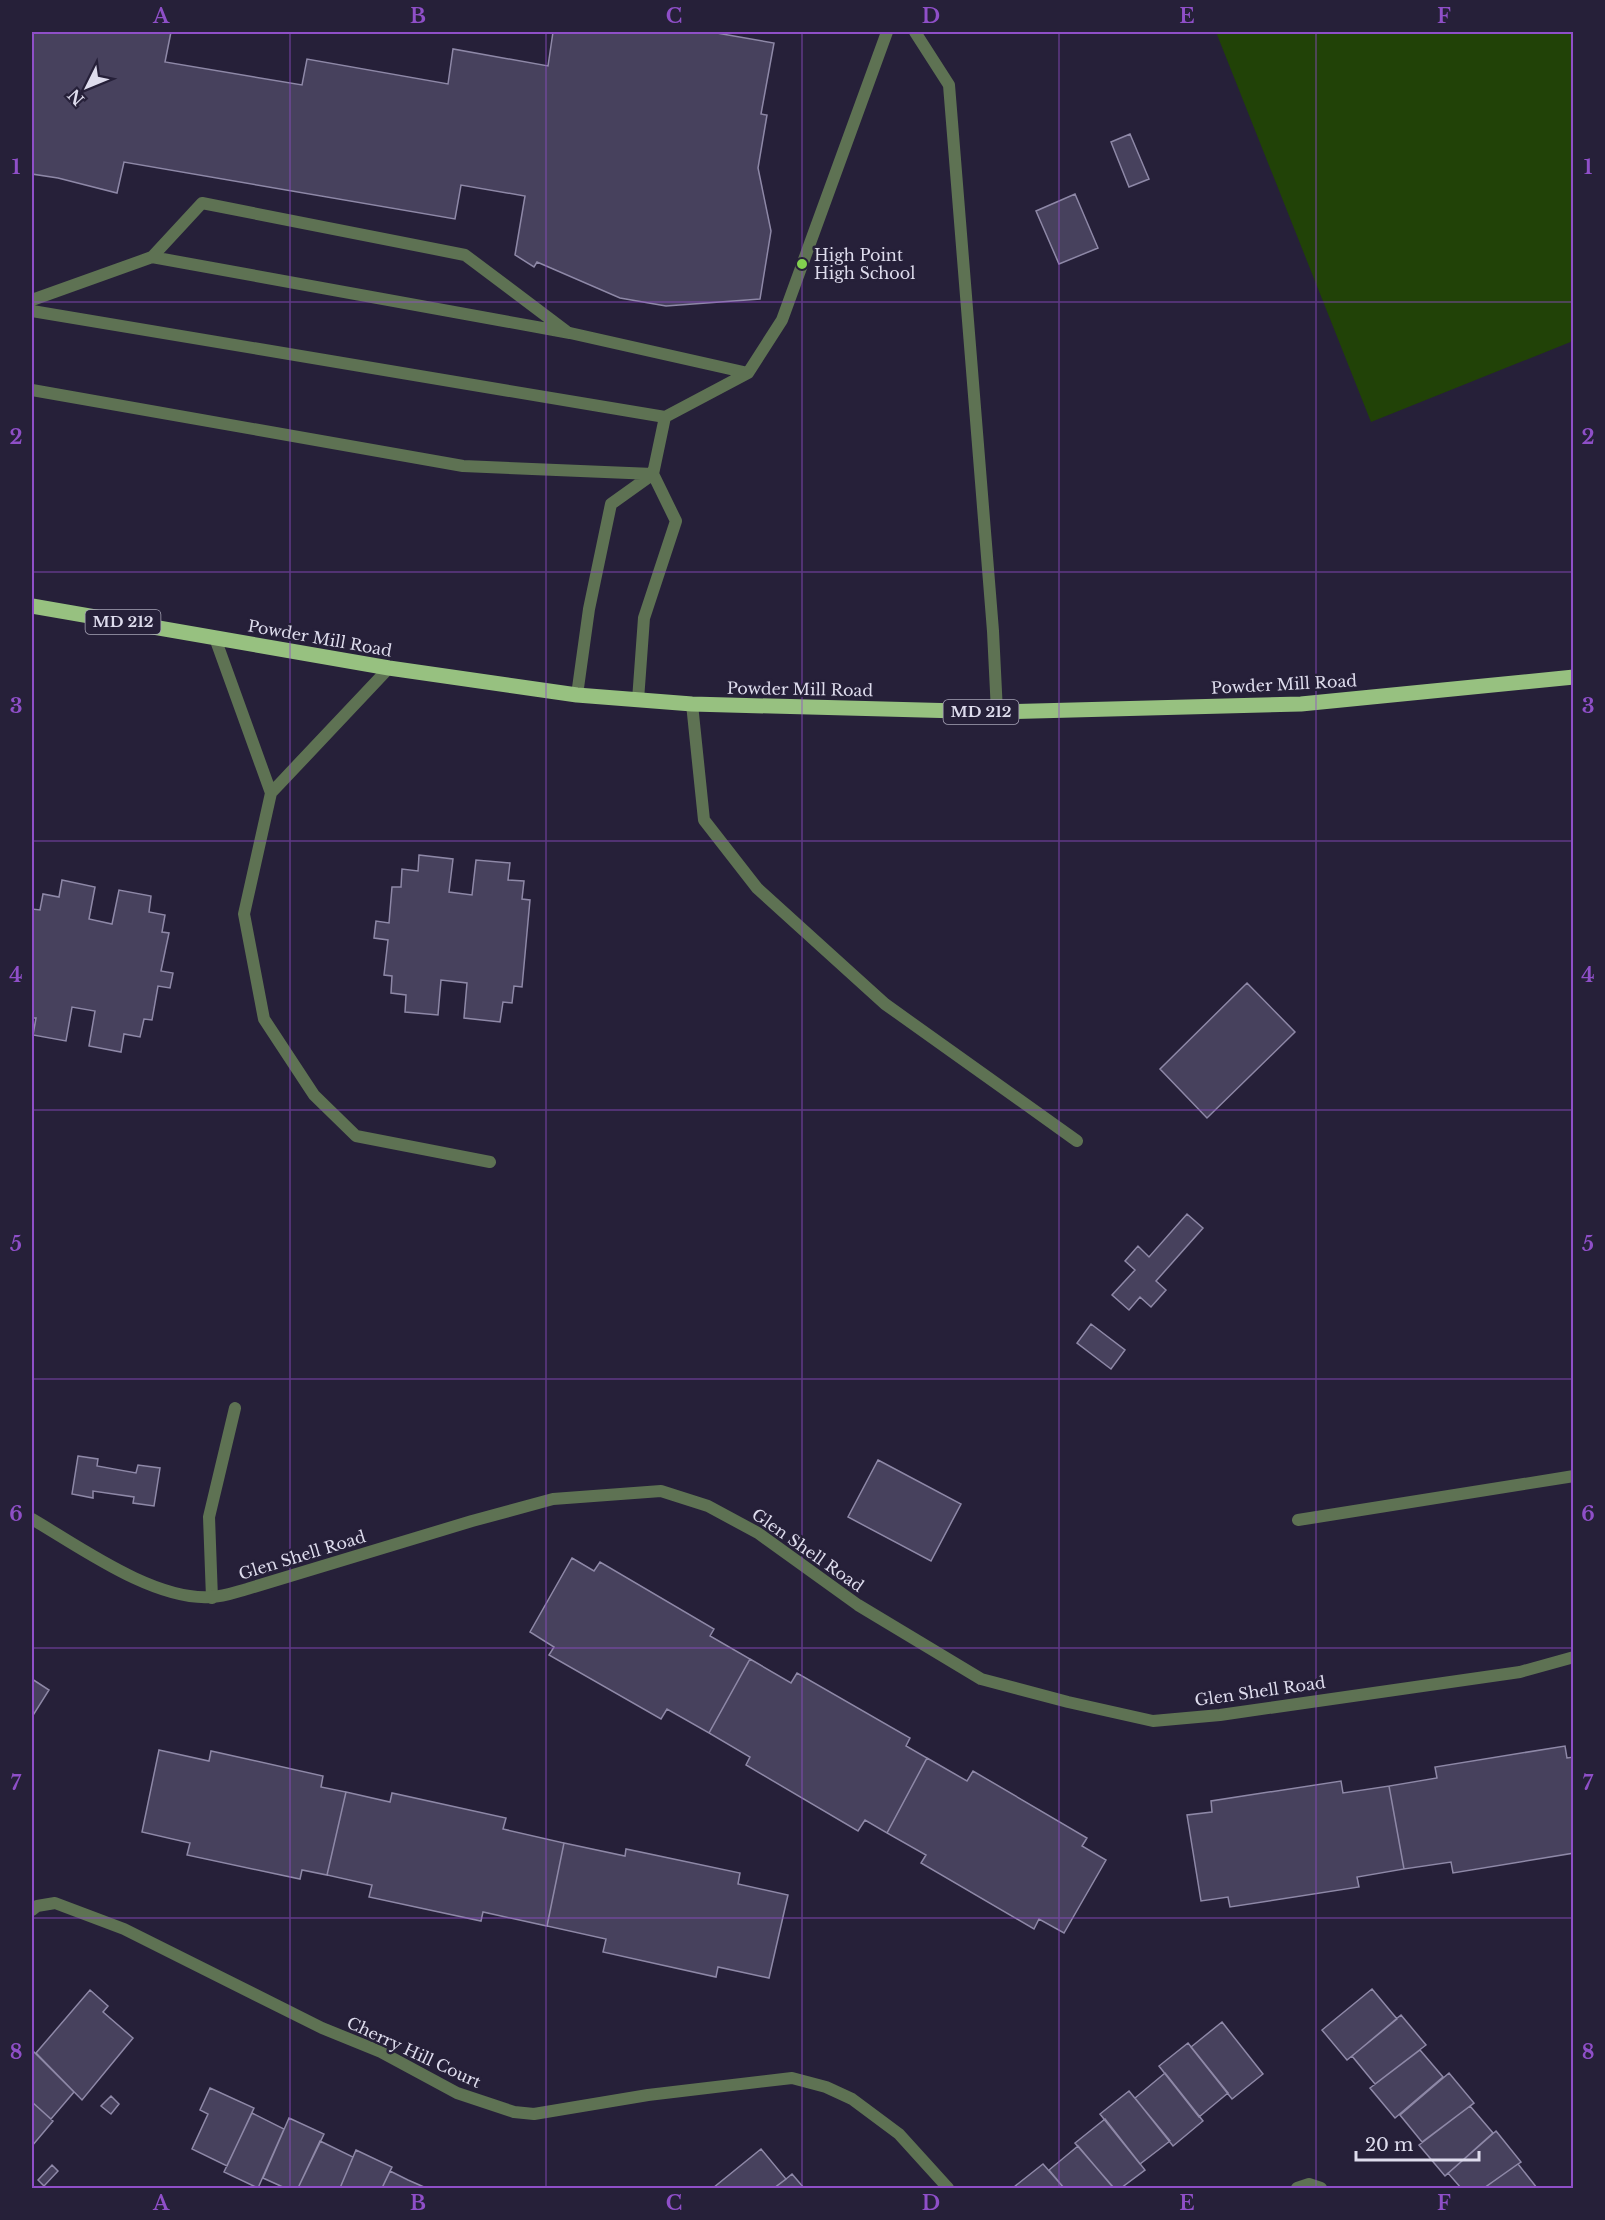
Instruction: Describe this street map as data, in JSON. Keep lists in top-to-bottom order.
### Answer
{
  "streets": {
    "main road": ["MD 212", "Powder Mill Road"],
    "street": ["Glen Shell Road", "Cherry Hill Court"]
  },
  "places": ["High Point High School"],
  "scale_bar": "20 m",
  "north": "bottom left",
  "grid": {
    "columns": [
      "A",
      "B",
      "C",
      "D",
      "E",
      "F"
    ],
    "rows": [
      "1",
      "2",
      "3",
      "4",
      "5",
      "6",
      "7",
      "8"
    ]
  }
}
